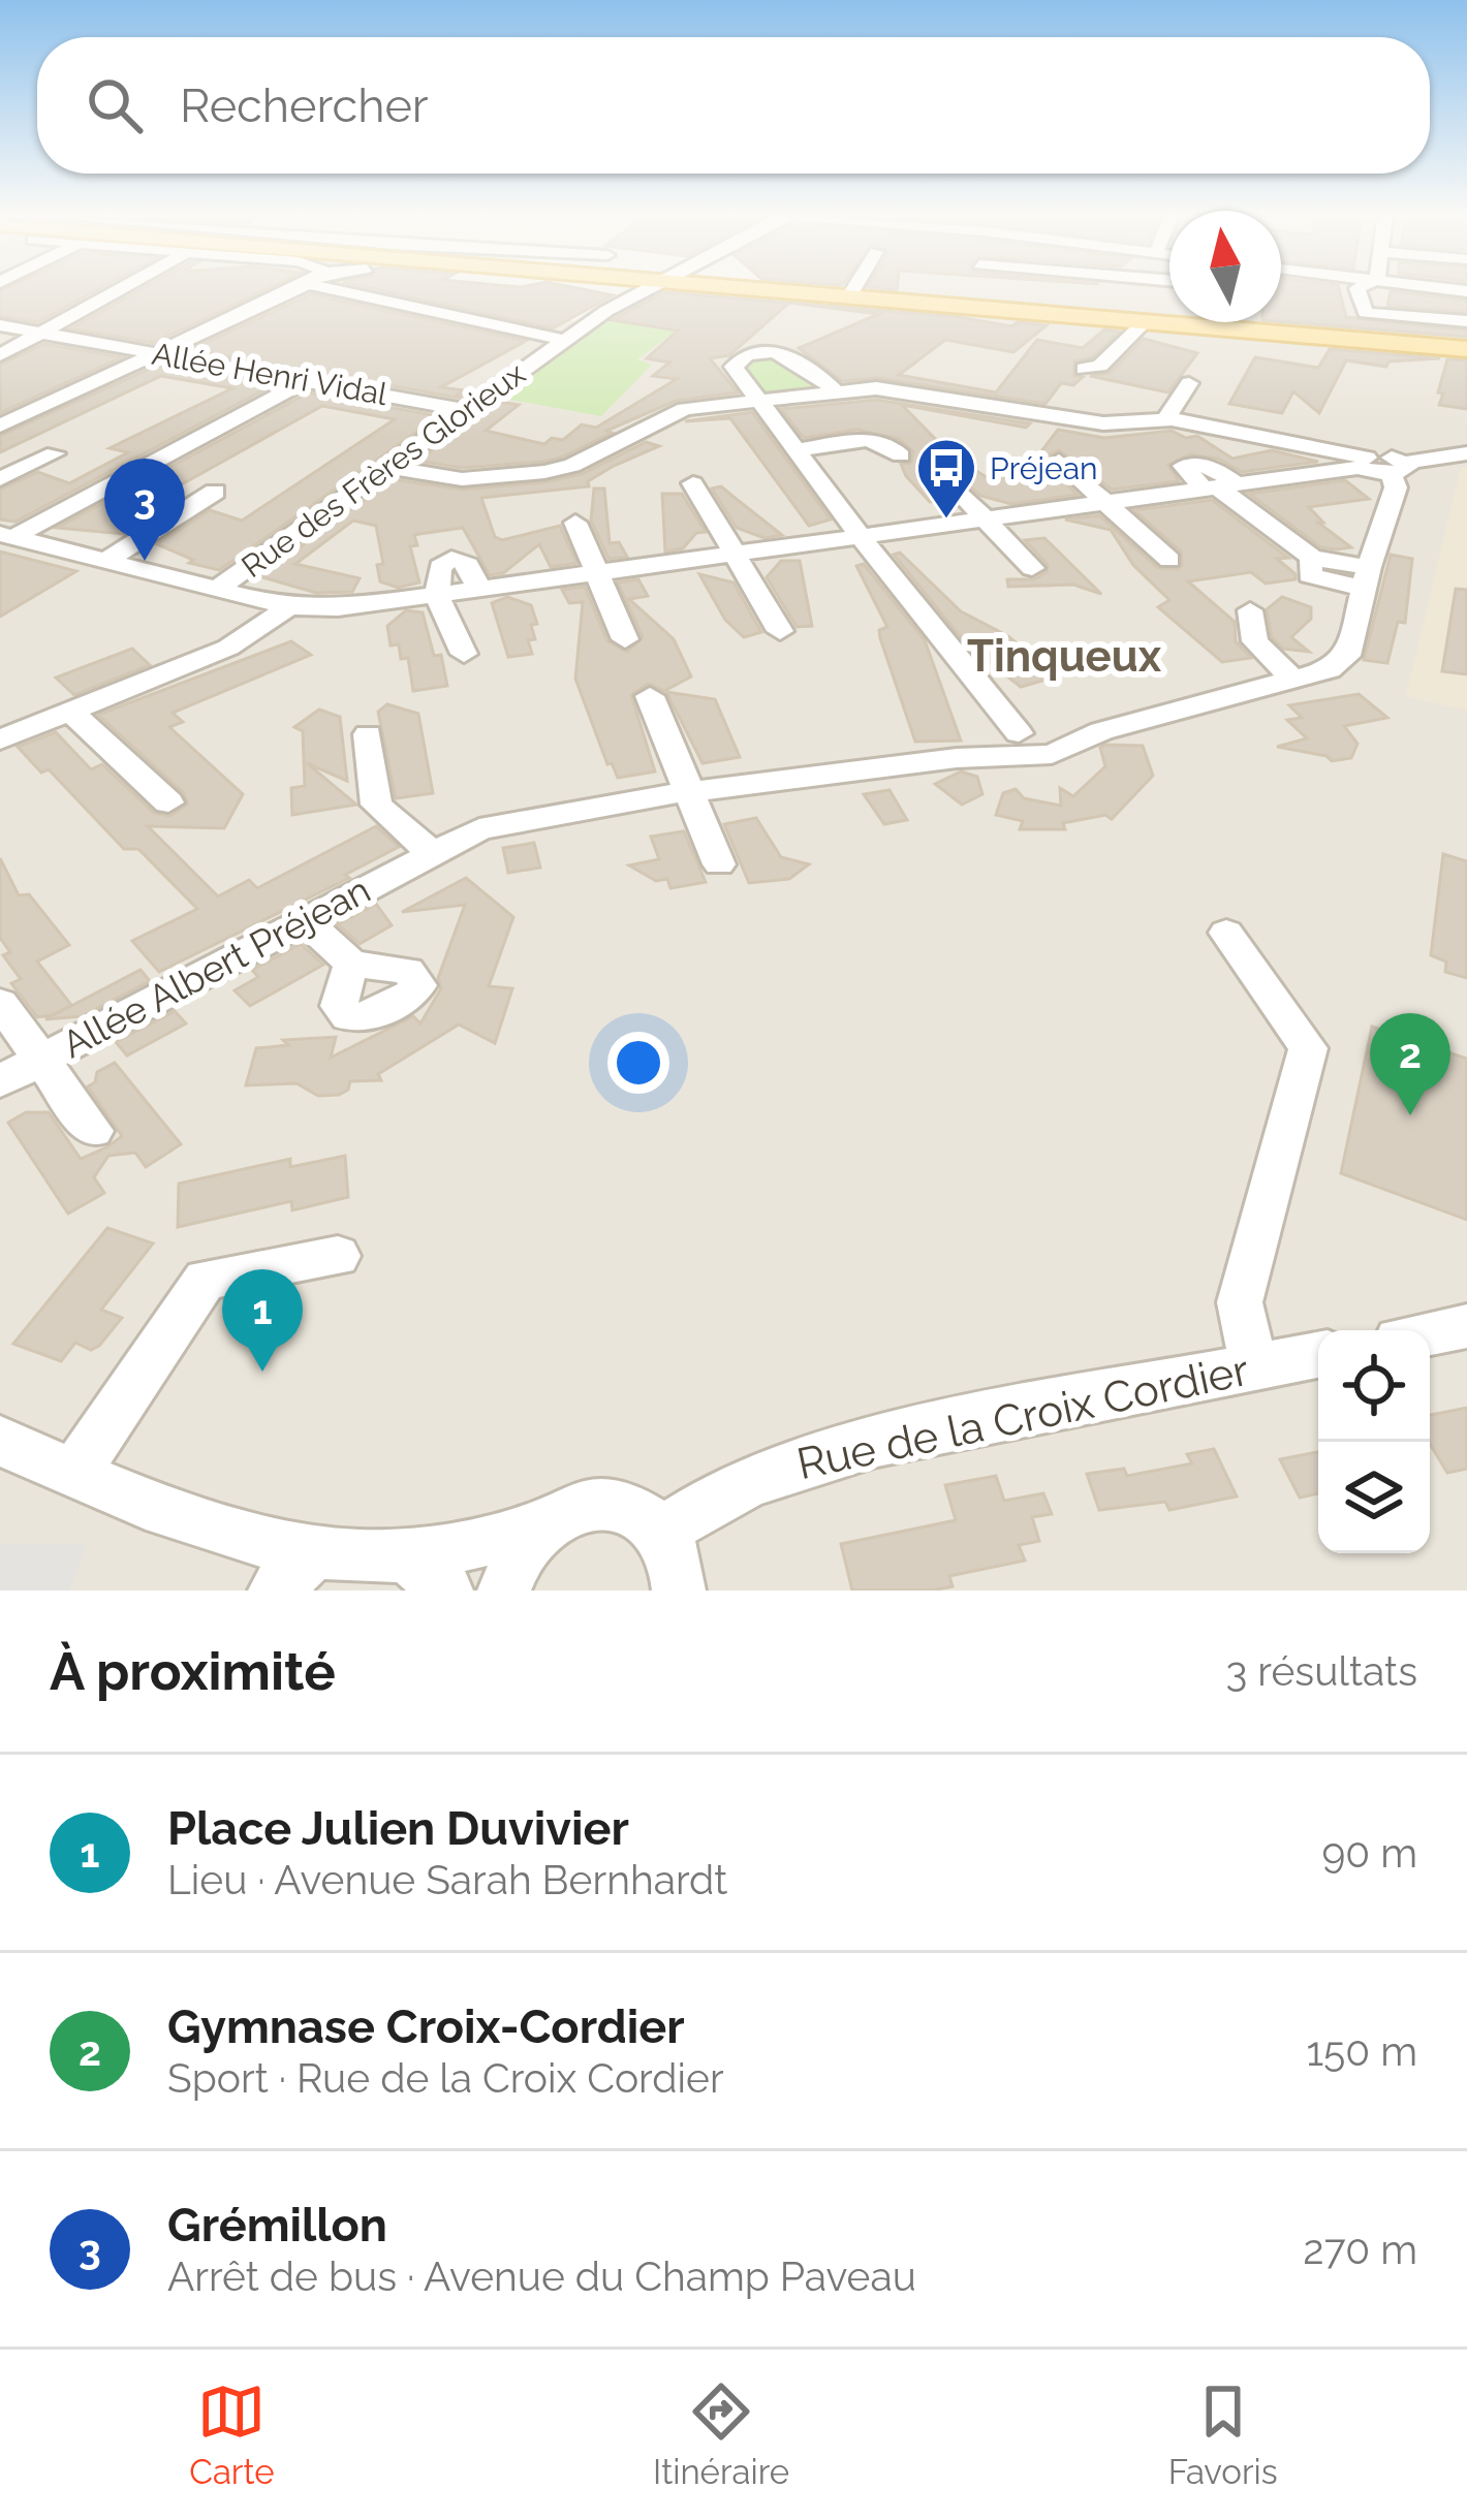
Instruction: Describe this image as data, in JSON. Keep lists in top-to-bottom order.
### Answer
{
  "streets": {
    "street": [
      "Allée Henri Vidal",
      "Rue des Frères Glorieux",
      "Allée Albert Préjean",
      "Rue de la Croix Cordier"
    ]
  },
  "crossings": [
    ["Allée Henri Vidal", "Rue des Frères Glorieux"]
  ],
  "districts": ["Tinqueux"],
  "places": {
    "bus stop": ["Préjean"]
  },
  "north": "top",
  "page": {
    "search": "Rechercher",
    "pins": ["3", "2", "1"],
    "heading": ["À proximité", "3 résultats"],
    "list": [
      {
        "mark": "1",
        "name": "Place Julien Duvivier",
        "note": "Lieu · Avenue Sarah Bernhardt",
        "value": "90 m"
      },
      {
        "mark": "2",
        "name": "Gymnase Croix-Cordier",
        "note": "Sport · Rue de la Croix Cordier",
        "value": "150 m"
      },
      {
        "mark": "3",
        "name": "Grémillon",
        "note": "Arrêt de bus · Avenue du Champ Paveau",
        "value": "270 m"
      }
    ],
    "nav": ["Carte", "Itinéraire", "Favoris"]
  }
}
